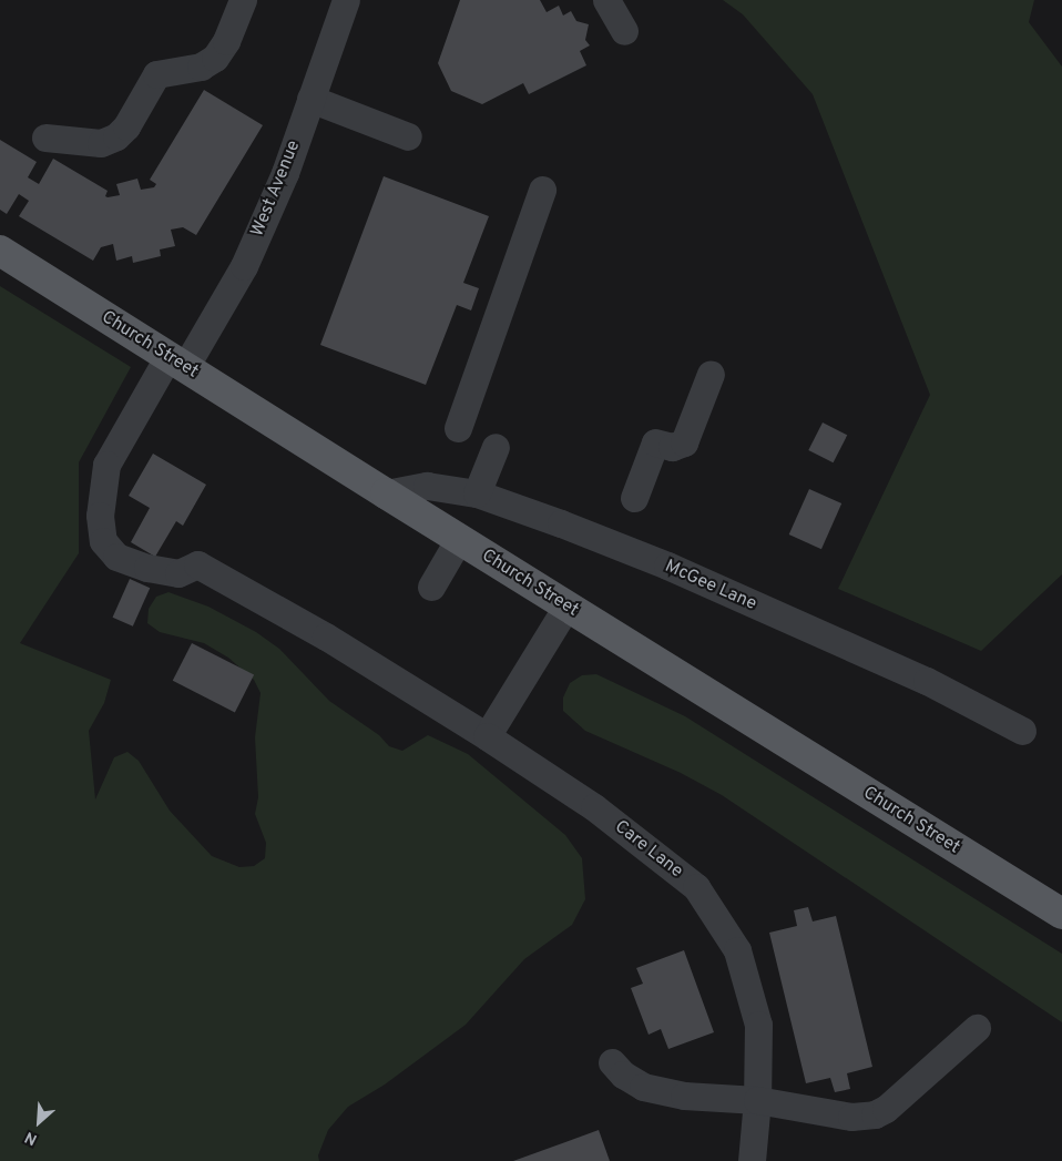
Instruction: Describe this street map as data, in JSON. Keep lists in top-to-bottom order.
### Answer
{
  "streets": {
    "main road": ["Church Street"],
    "street": ["West Avenue", "McGee Lane", "Care Lane"]
  },
  "crossings": [
    ["West Avenue", "Church Street"],
    ["West Avenue", "Care Lane"],
    ["Church Street", "McGee Lane"]
  ],
  "north": "bottom left"
}
